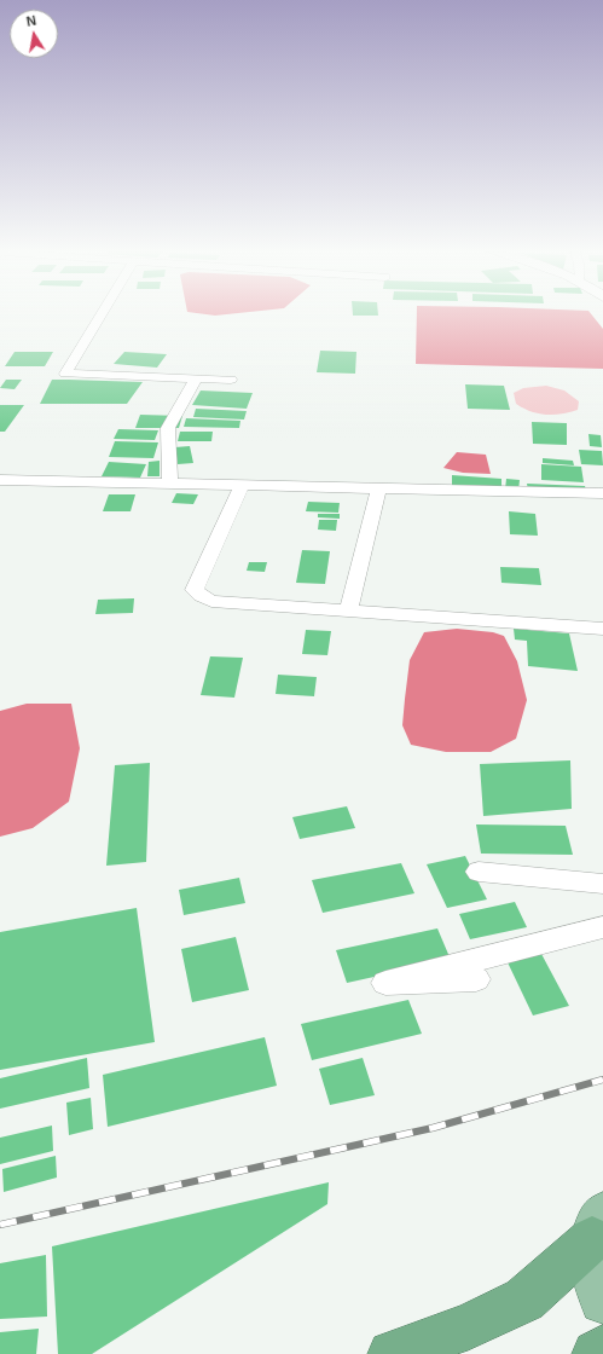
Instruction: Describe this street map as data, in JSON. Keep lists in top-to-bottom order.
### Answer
{
  "north": "top"
}
